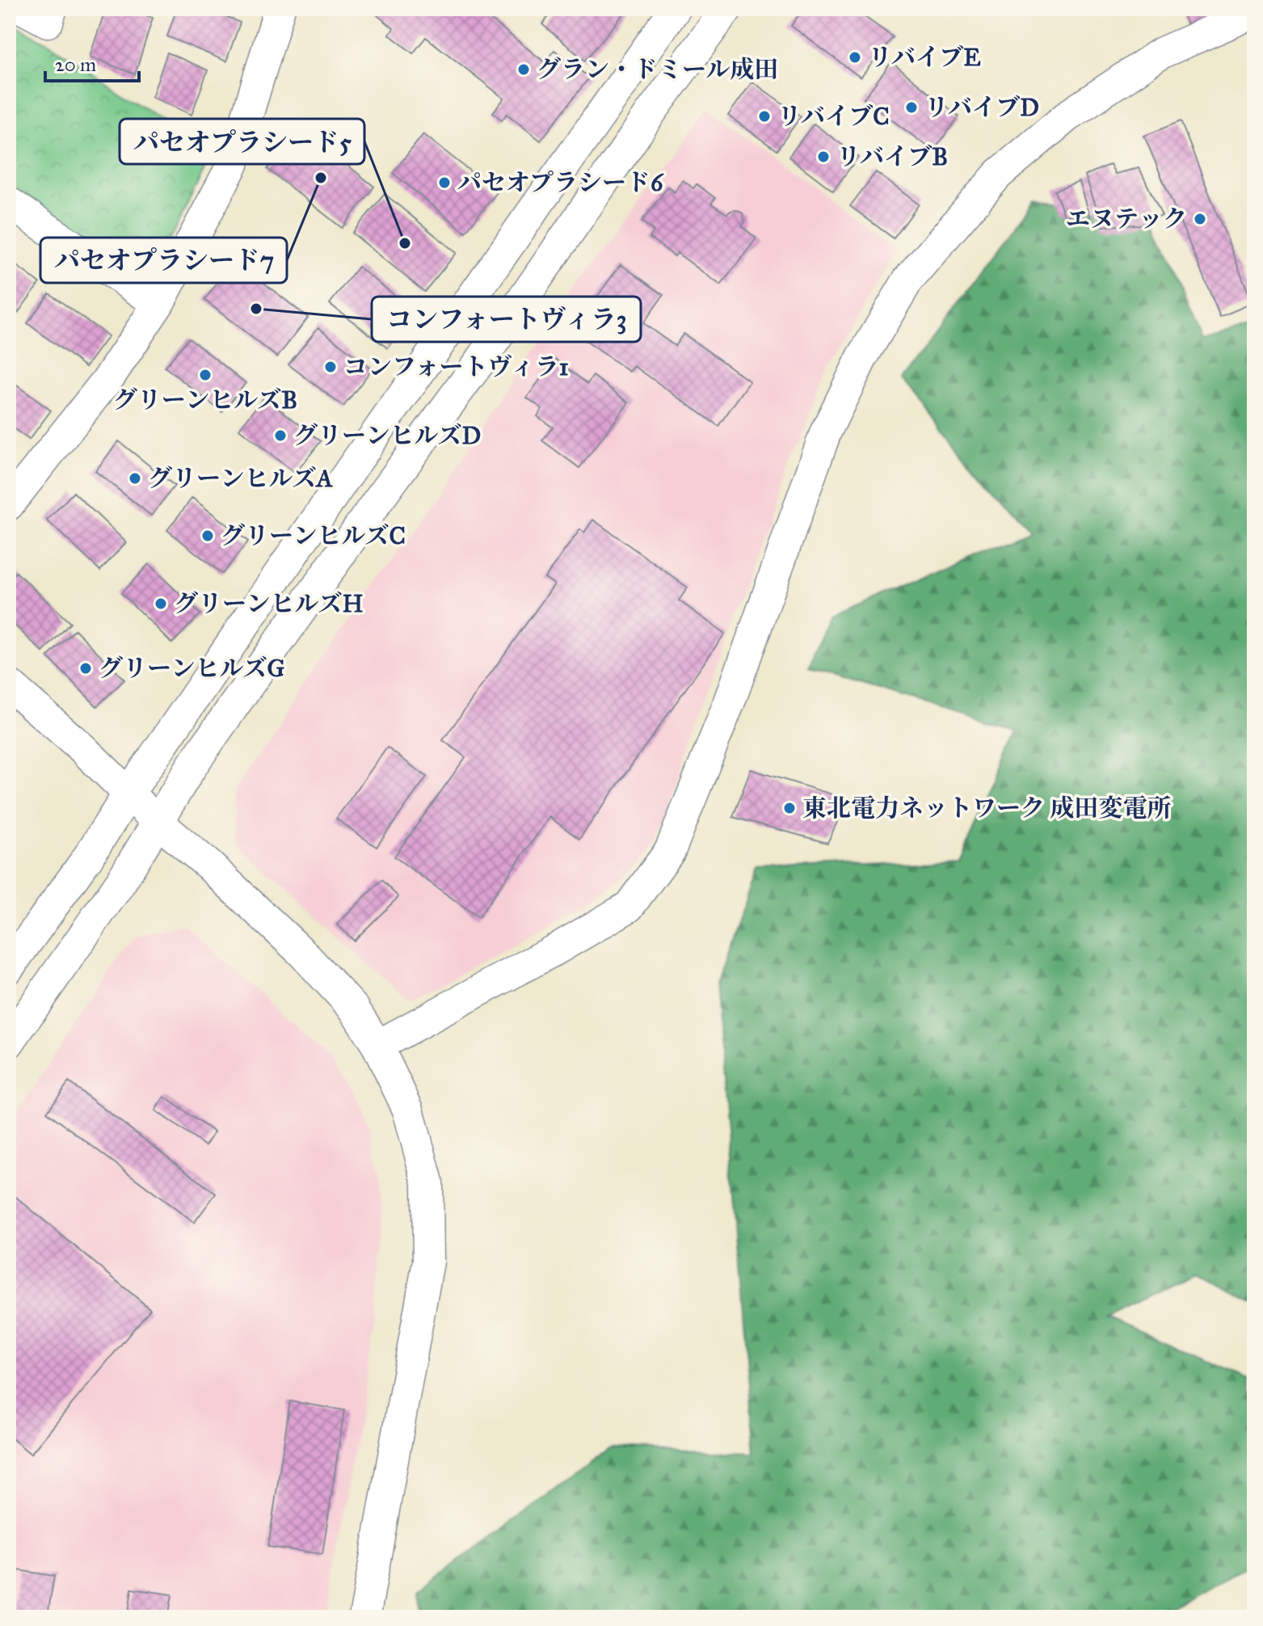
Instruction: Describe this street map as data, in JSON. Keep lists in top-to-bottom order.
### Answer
{
  "places": [
    "リバイブE",
    "グラン・ドミール成田",
    "リバイブD",
    "リバイブC",
    "リバイブB",
    "パセオプラシード7",
    "パセオプラシード6",
    "エヌテック",
    "パセオプラシード5",
    "コンフォートヴィラ3",
    "コンフォートヴィラ1",
    "グリーンヒルズB",
    "グリーンヒルズD",
    "グリーンヒルズA",
    "グリーンヒルズC",
    "グリーンヒルズH",
    "グリーンヒルズG",
    "東北電力ネットワーク 成田変電所"
  ],
  "scale_bar": "20 m"
}
